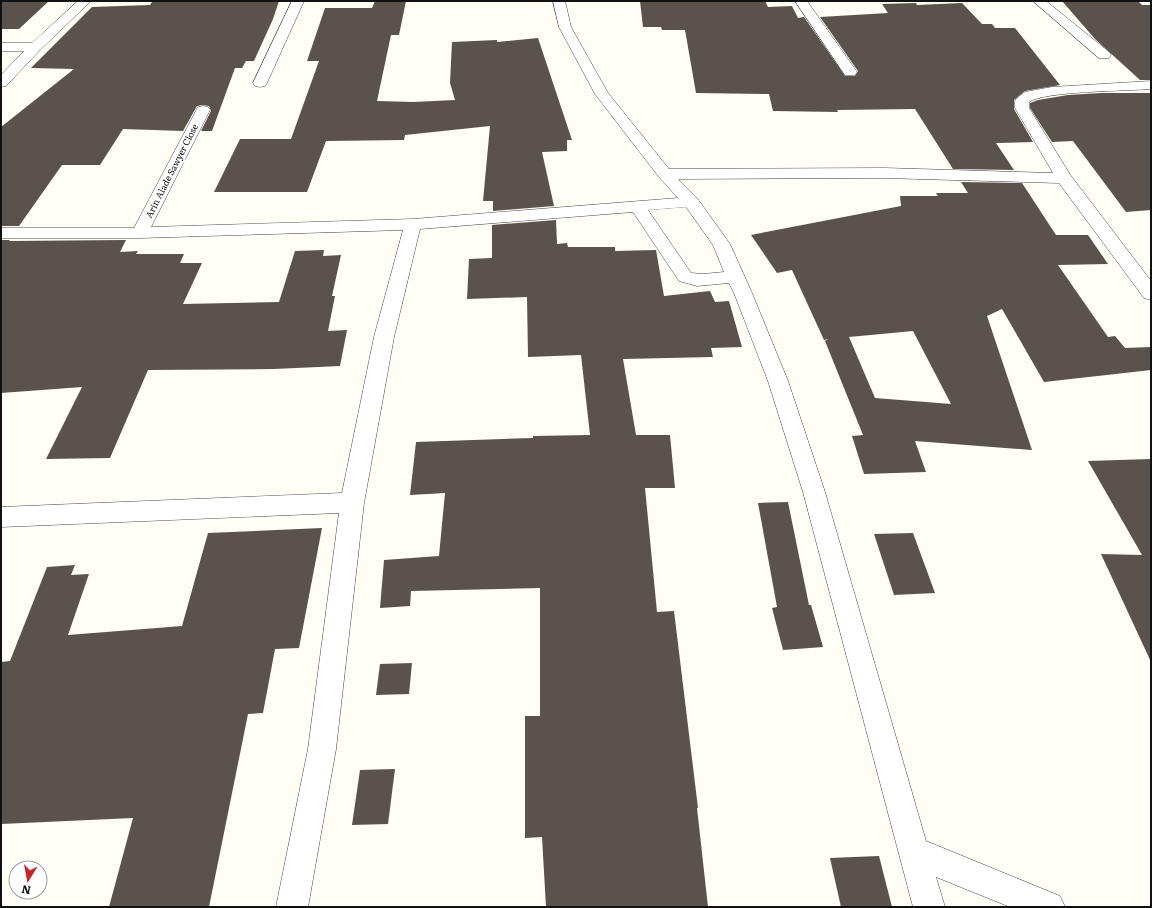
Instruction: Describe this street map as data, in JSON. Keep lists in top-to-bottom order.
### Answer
{
  "streets": {
    "street": ["Arin Alade Sawyer Close"]
  },
  "north": "bottom"
}
